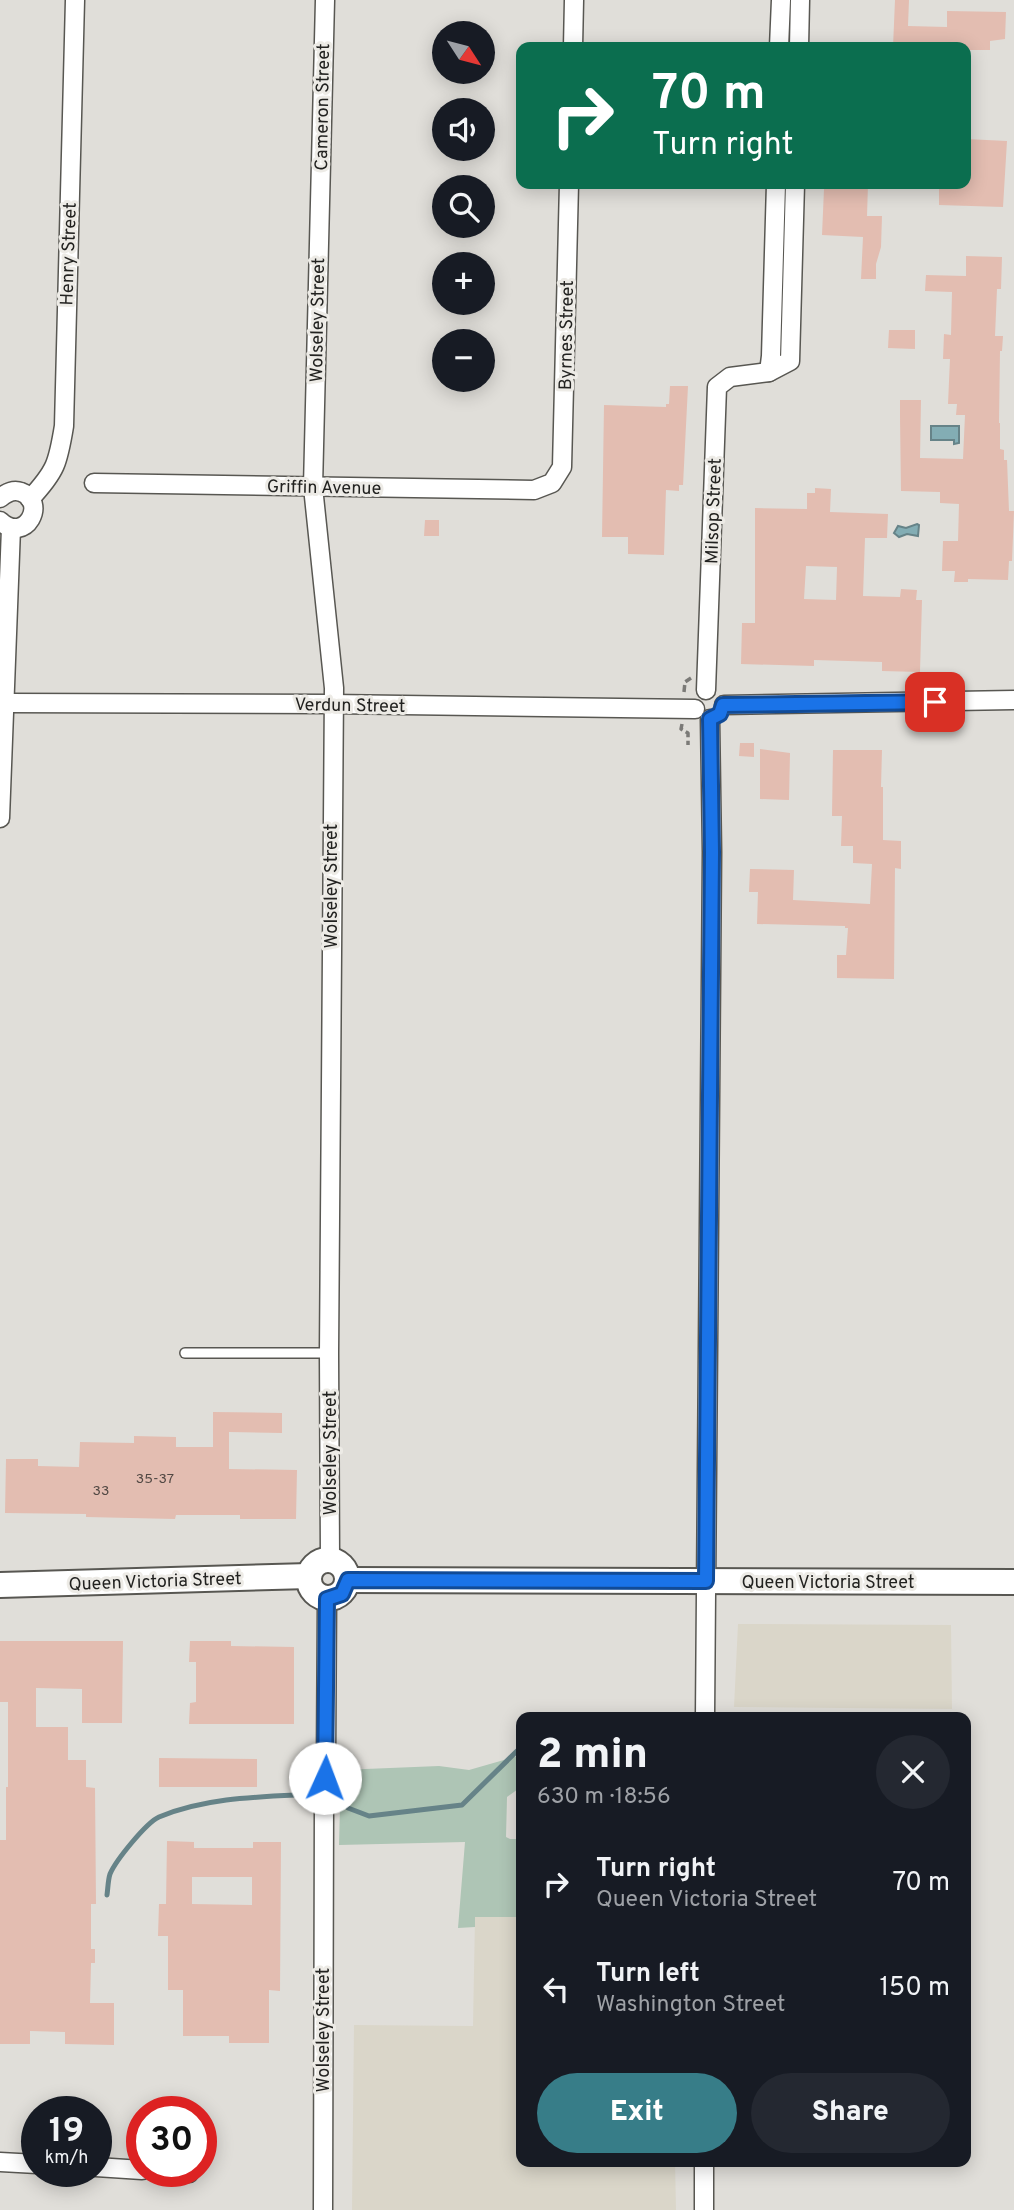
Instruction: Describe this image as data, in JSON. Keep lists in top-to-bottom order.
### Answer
{
  "streets": {
    "main road": ["Queen Victoria Street"],
    "street": [
      "Cameron Street",
      "Henry Street",
      "Wolseley Street",
      "Byrnes Street",
      "Griffin Avenue",
      "Milsop Street",
      "Verdun Street"
    ]
  },
  "crossings": [
    ["Cameron Street", "Wolseley Street"],
    ["Wolseley Street", "Griffin Avenue"],
    ["Wolseley Street", "Verdun Street"],
    ["Wolseley Street", "Queen Victoria Street"],
    ["Byrnes Street", "Griffin Avenue"],
    ["Milsop Street", "Verdun Street"]
  ],
  "house_numbers": ["35-37", "33"],
  "north": "bottom right",
  "page": {
    "map_buttons": ["+", "−"],
    "turn": ["70 m", "Turn right"],
    "heading": ["2 min", "630 m · 18:56"],
    "list": [
      {
        "name": "Turn right",
        "note": "Queen Victoria Street",
        "value": "70 m"
      },
      {
        "name": "Turn left",
        "note": "Washington Street",
        "value": "150 m"
      }
    ],
    "buttons": ["Exit", "Share"],
    "speed": "19 km/h",
    "limit": "30"
  }
}
